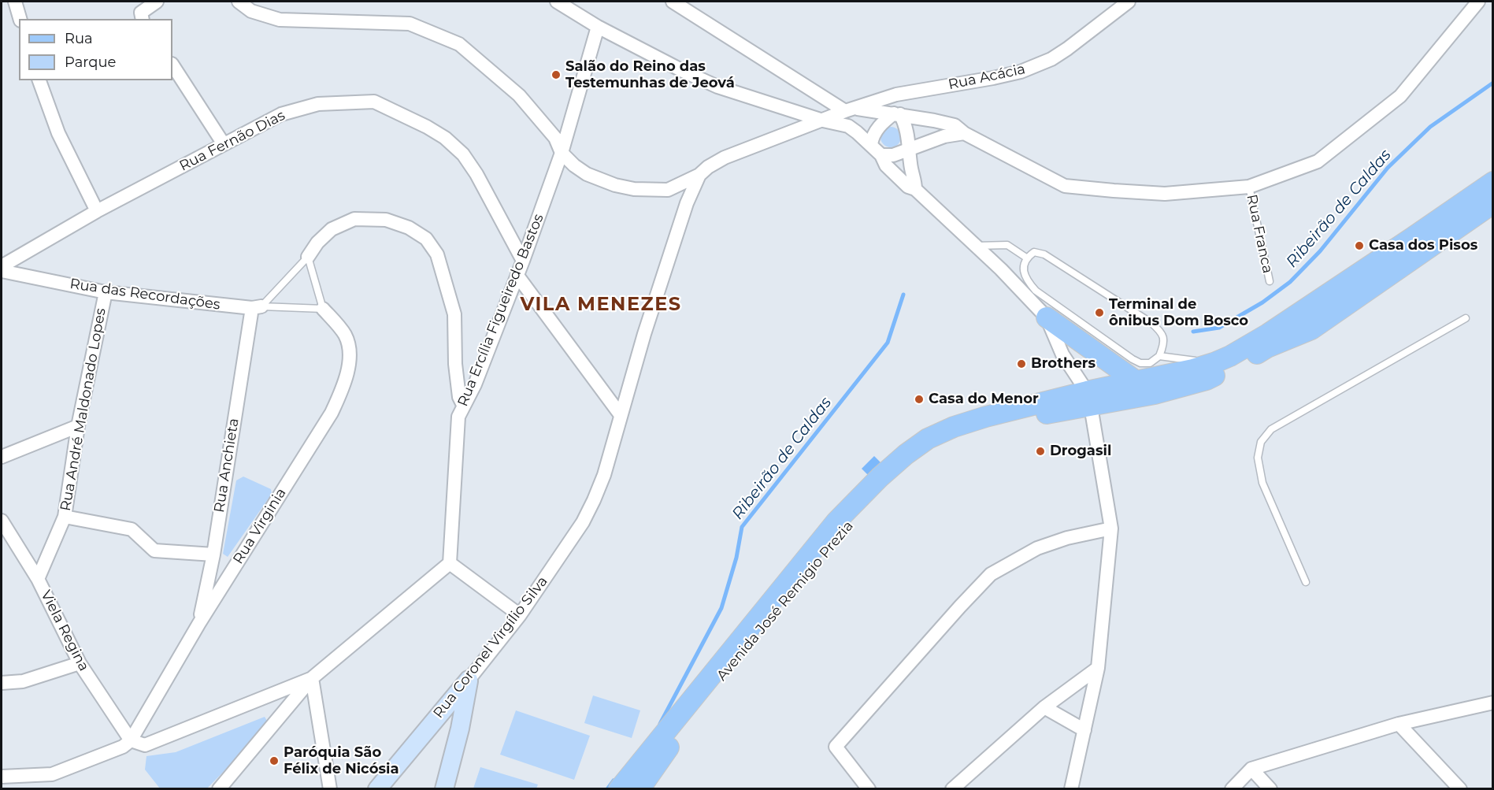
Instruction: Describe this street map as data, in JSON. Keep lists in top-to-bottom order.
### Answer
{
  "streets": {
    "main road": ["Avenida José Remigio Prezia"],
    "street": [
      "Rua Acácia",
      "Rua Fernão Dias",
      "Rua das Recordações",
      "Rua Ercília Figueiredo Bastos",
      "Rua André Maldonado Lopes",
      "Rua Anchieta",
      "Rua Virginia",
      "Viela Regina",
      "Rua Coronel Virgílio Silva"
    ],
    "lane": ["Rua Franca"]
  },
  "crossings": [
    ["Rua Fernão Dias", "Rua Ercília Figueiredo Bastos"],
    ["Rua das Recordações", "Rua André Maldonado Lopes"],
    ["Rua das Recordações", "Rua Anchieta"],
    ["Rua André Maldonado Lopes", "Viela Regina"],
    ["Rua Anchieta", "Rua Virginia"],
    ["Rua Virginia", "Viela Regina"]
  ],
  "districts": ["VILA MENEZES"],
  "water": ["Ribeirão de Caldas"],
  "places": [
    "Salão do Reino das Testemunhas de Jeová",
    "Casa dos Pisos",
    "Terminal de ônibus Dom Bosco",
    "Brothers",
    "Casa do Menor",
    "Drogasil",
    "Paróquia São Félix de Nicósia"
  ],
  "legend": ["Rua", "Parque"]
}
